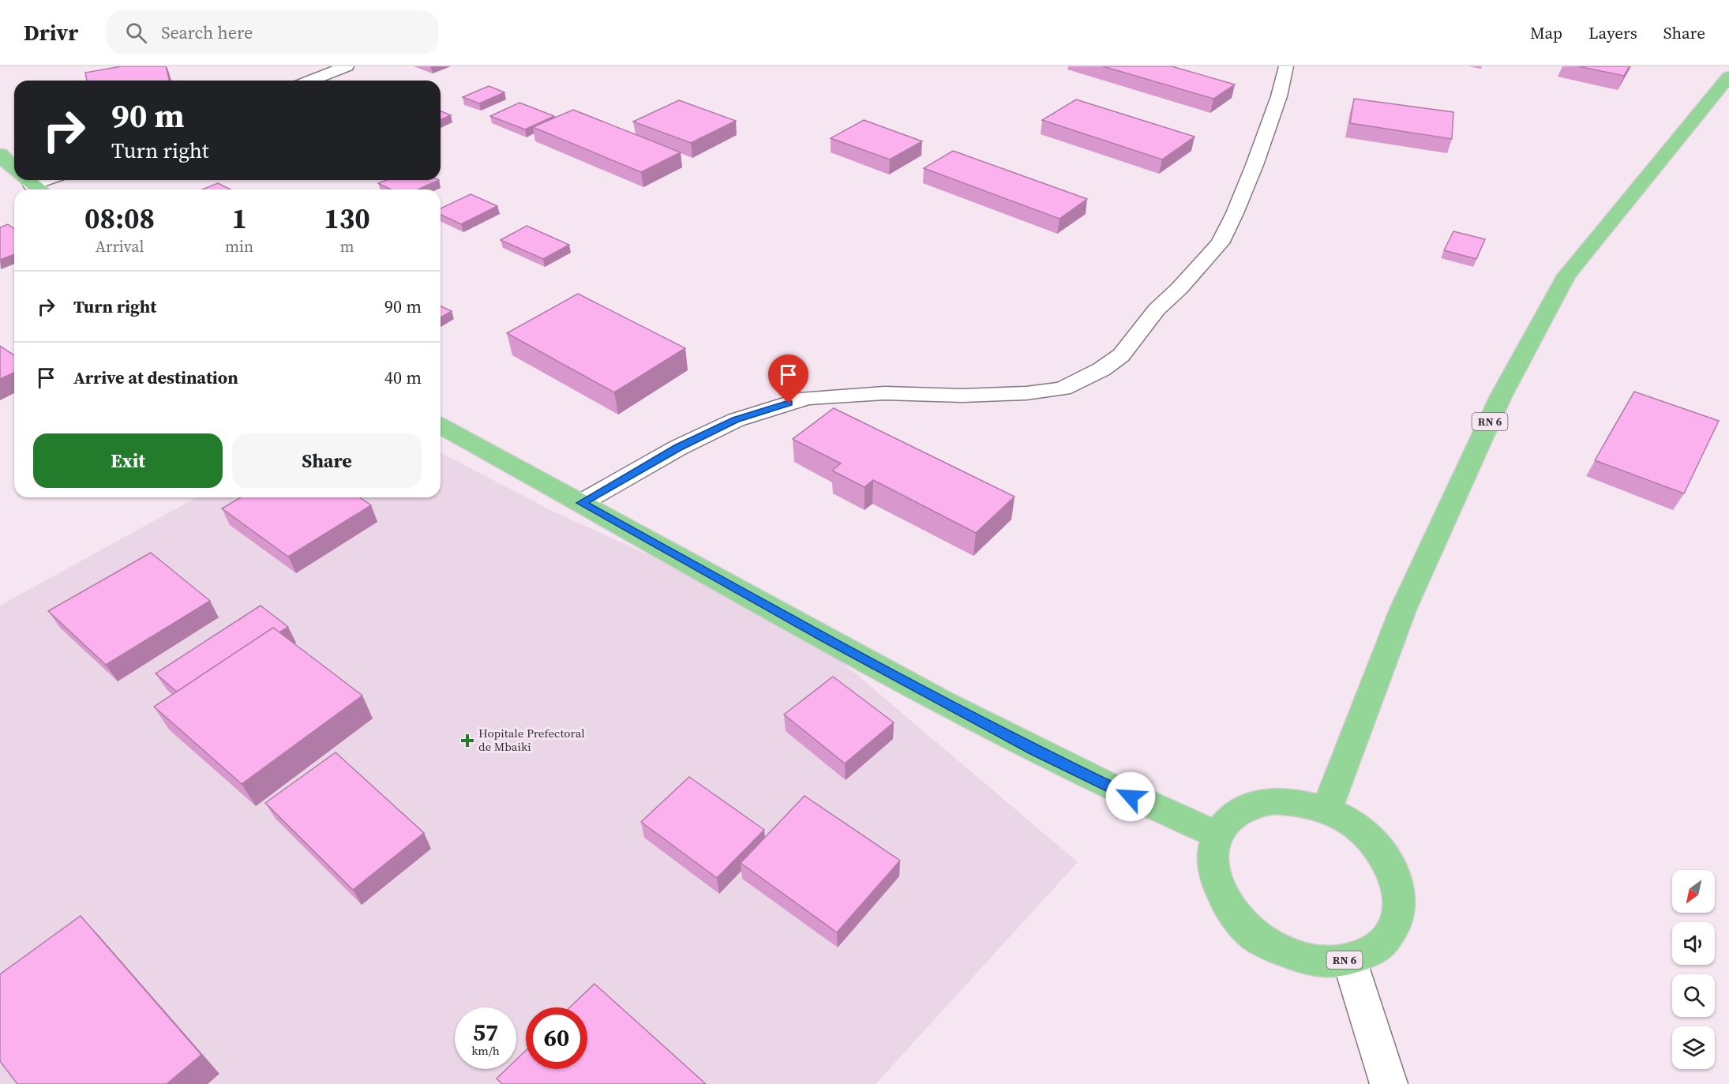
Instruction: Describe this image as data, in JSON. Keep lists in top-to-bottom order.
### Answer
{
  "streets": {
    "main road": ["RN 6"]
  },
  "places": {
    "health": ["Hopitale Prefectoral de Mbaiki"]
  },
  "north": "bottom left",
  "page": {
    "header": "Drivr",
    "search": "Search here",
    "nav": ["Map", "Layers", "Share"],
    "turn": ["90 m", "Turn right"],
    "eta": [
      "08:08",
      "Arrival",
      "1",
      "min",
      "130",
      "m"
    ],
    "list": [
      {
        "name": "Turn right",
        "value": "90 m"
      },
      {
        "name": "Arrive at destination",
        "value": "40 m"
      }
    ],
    "buttons": ["Exit", "Share"],
    "speed": "57 km/h",
    "limit": "60"
  }
}
